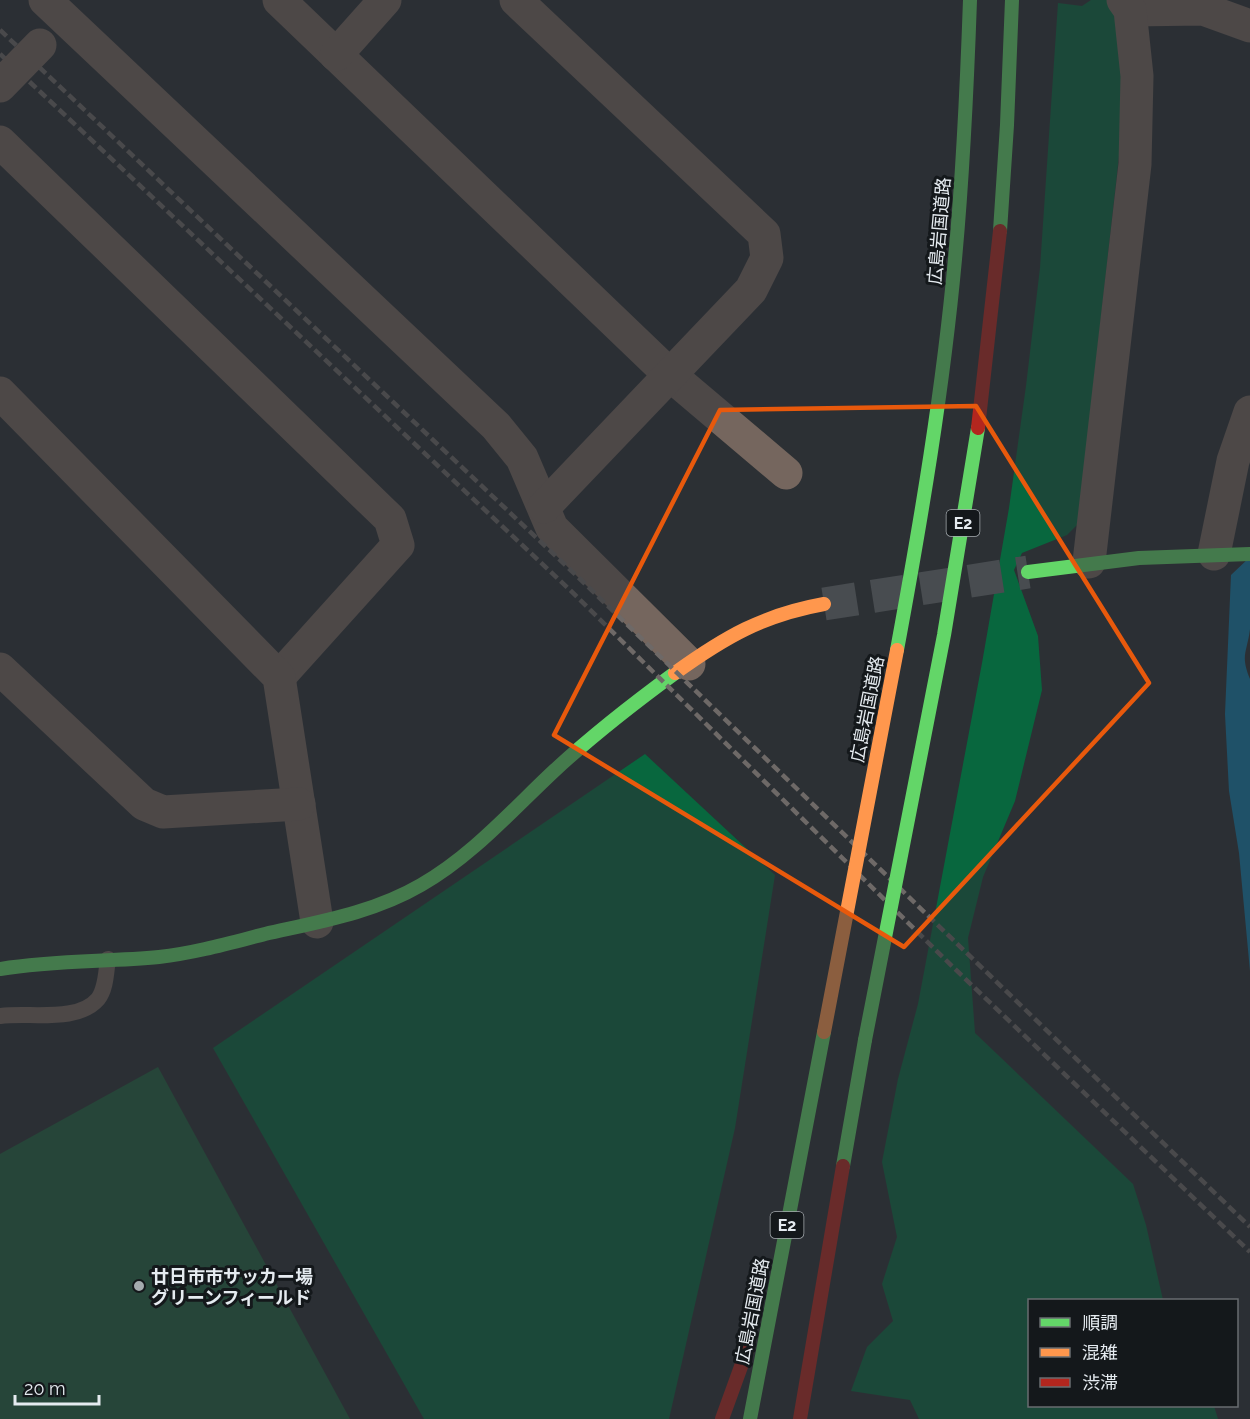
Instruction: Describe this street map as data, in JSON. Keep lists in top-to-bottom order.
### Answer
{
  "streets": {
    "main road": ["広島岩国道路", "E2"]
  },
  "places": ["廿日市市サッカー場 グリーンフィールド"],
  "legend": ["順調", "混雑", "渋滞"],
  "scale_bar": "20 m"
}
